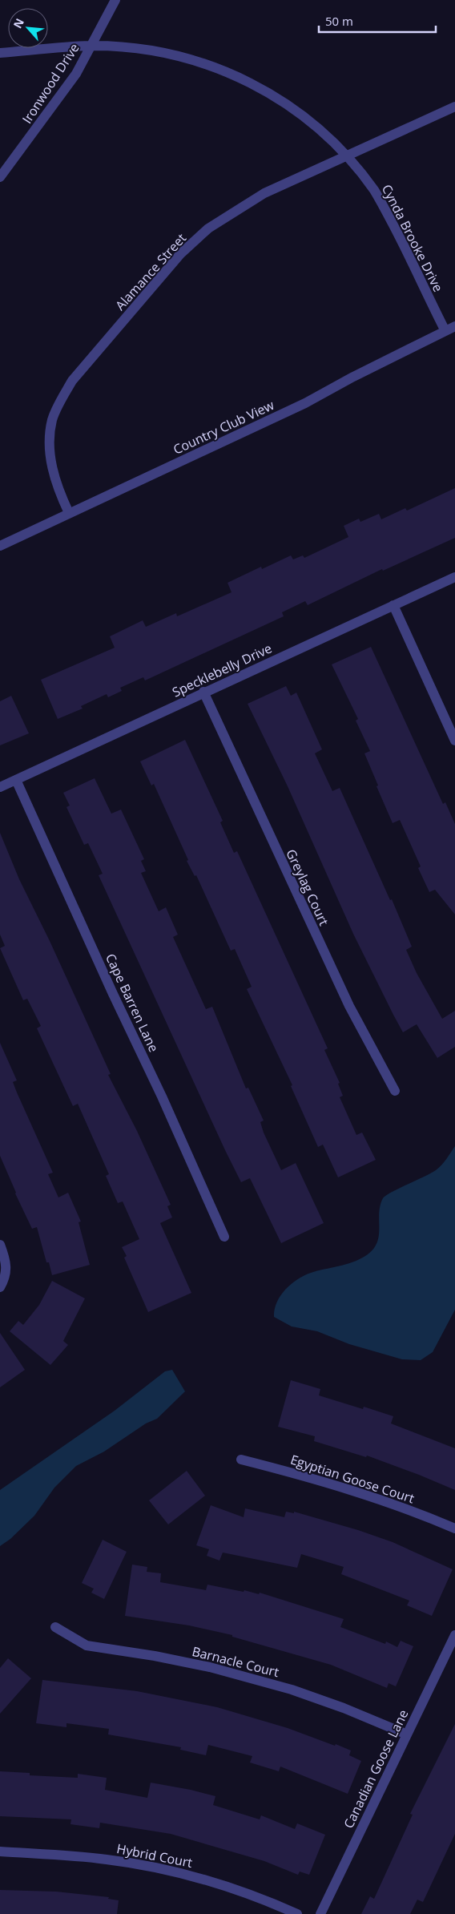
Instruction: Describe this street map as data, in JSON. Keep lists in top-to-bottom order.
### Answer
{
  "streets": {
    "street": [
      "Ironwood Drive",
      "Cynda Brooke Drive",
      "Alamance Street",
      "Country Club View",
      "Specklebelly Drive",
      "Greylag Court",
      "Cape Barren Lane",
      "Egyptian Goose Court",
      "Barnacle Court",
      "Canadian Goose Lane",
      "Hybrid Court"
    ]
  },
  "crossings": [
    ["Ironwood Drive", "Cynda Brooke Drive"],
    ["Cynda Brooke Drive", "Alamance Street"],
    ["Cynda Brooke Drive", "Country Club View"],
    ["Alamance Street", "Country Club View"],
    ["Specklebelly Drive", "Greylag Court"],
    ["Specklebelly Drive", "Cape Barren Lane"],
    ["Barnacle Court", "Canadian Goose Lane"]
  ],
  "scale_bar": "50 m",
  "north": "top left"
}
